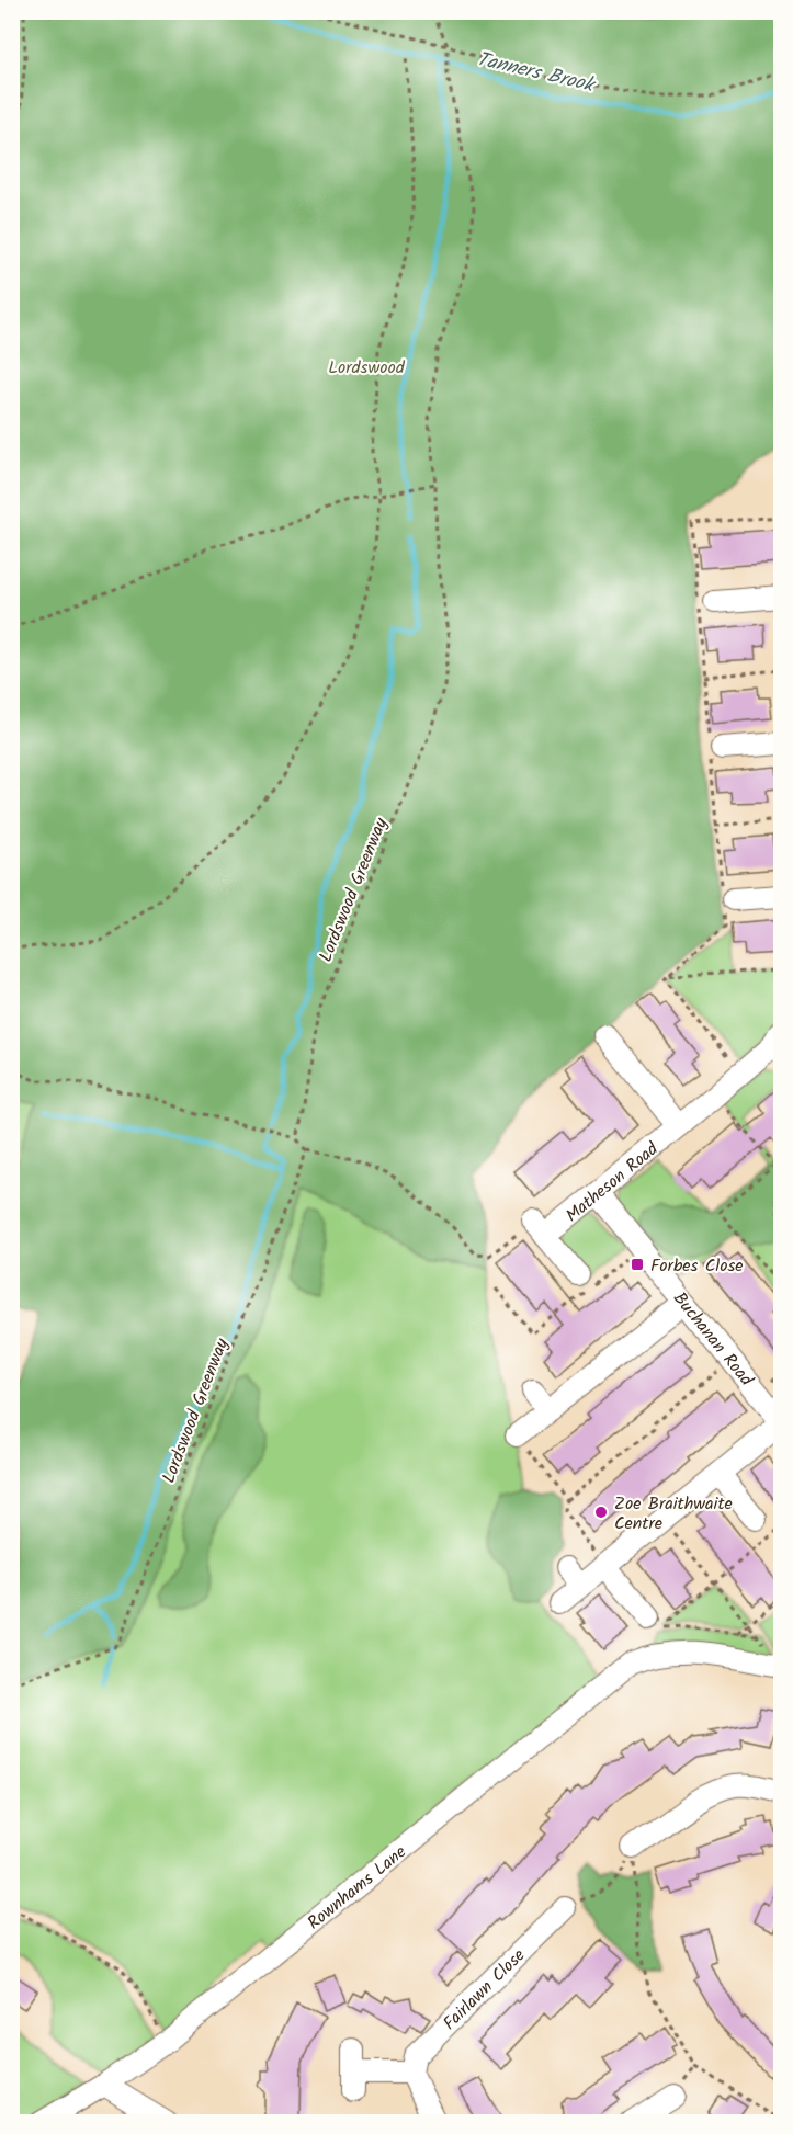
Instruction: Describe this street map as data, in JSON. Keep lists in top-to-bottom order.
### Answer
{
  "streets": {
    "street": [
      "Matheson Road",
      "Buchanan Road",
      "Rownhams Lane",
      "Fairlawn Close"
    ],
    "path": ["Lordswood Greenway"]
  },
  "crossings": [
    ["Matheson Road", "Buchanan Road"]
  ],
  "water": ["Tanners Brook"],
  "parks": ["Lordswood"],
  "places": {
    "transit": ["Forbes Close"],
    "other": ["Zoe Braithwaite Centre"]
  }
}
